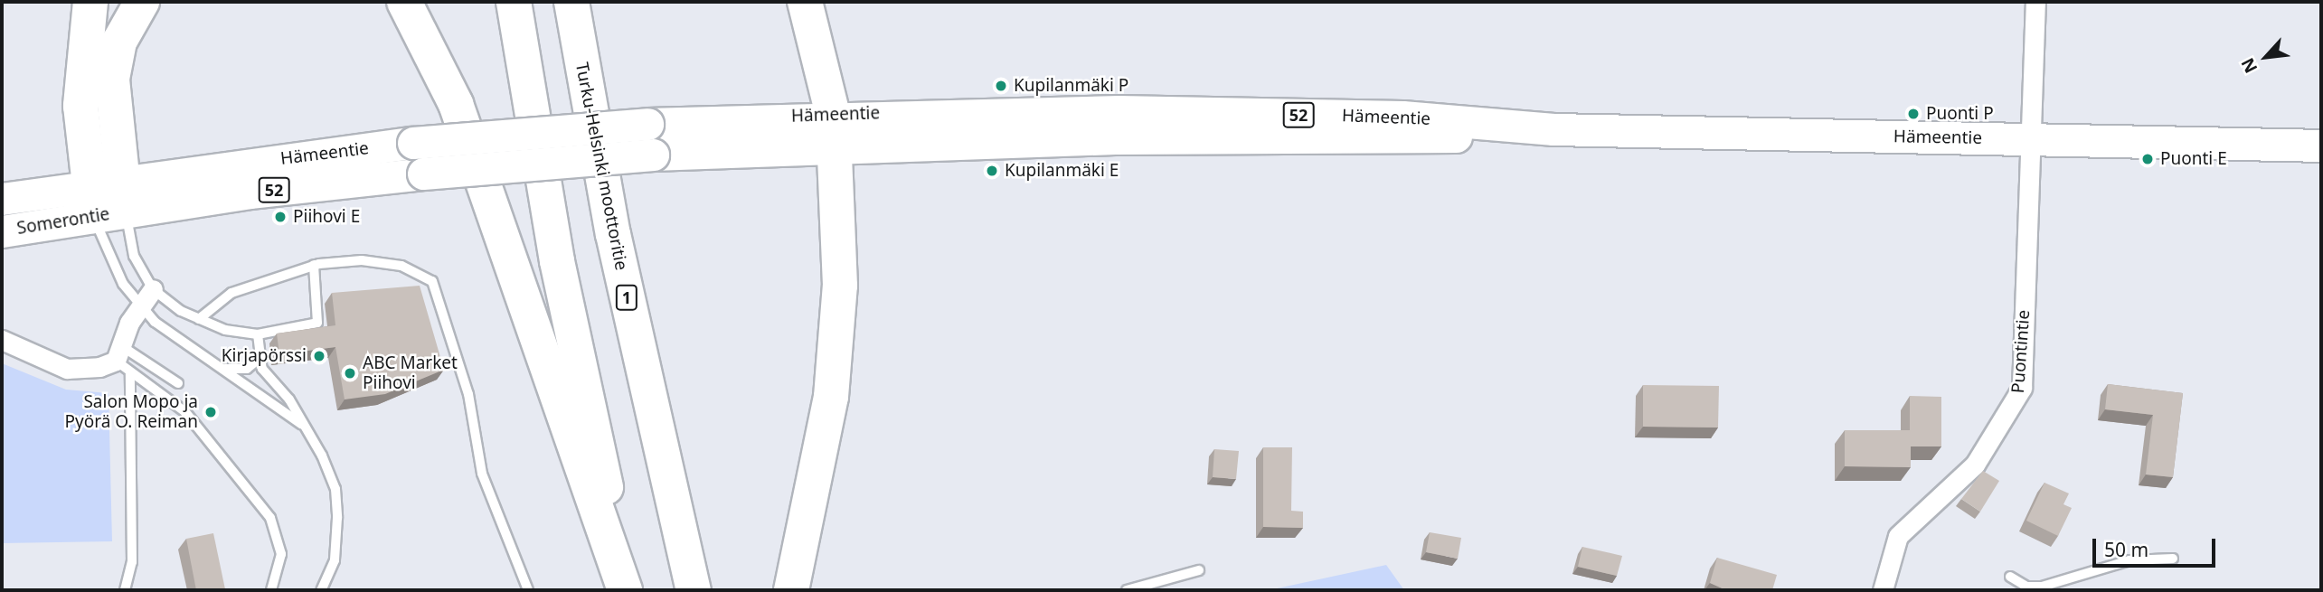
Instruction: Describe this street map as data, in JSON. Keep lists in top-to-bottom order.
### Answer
{
  "streets": {
    "highway": ["Turku-Helsinki moottoritie", "1"],
    "main road": ["Hämeentie", "52", "Somerontie"],
    "street": ["Puontintie"]
  },
  "crossings": [
    ["Hämeentie", "Somerontie"],
    ["Hämeentie", "Puontintie"]
  ],
  "places": [
    "Kupilanmäki P",
    "Puonti P",
    "Puonti E",
    "Kupilanmäki E",
    "Piihovi E",
    "Kirjapörssi",
    "ABC Market Piihovi",
    "Salon Mopo ja Pyörä O. Reiman"
  ],
  "scale_bar": "50 m",
  "north": "bottom left"
}
